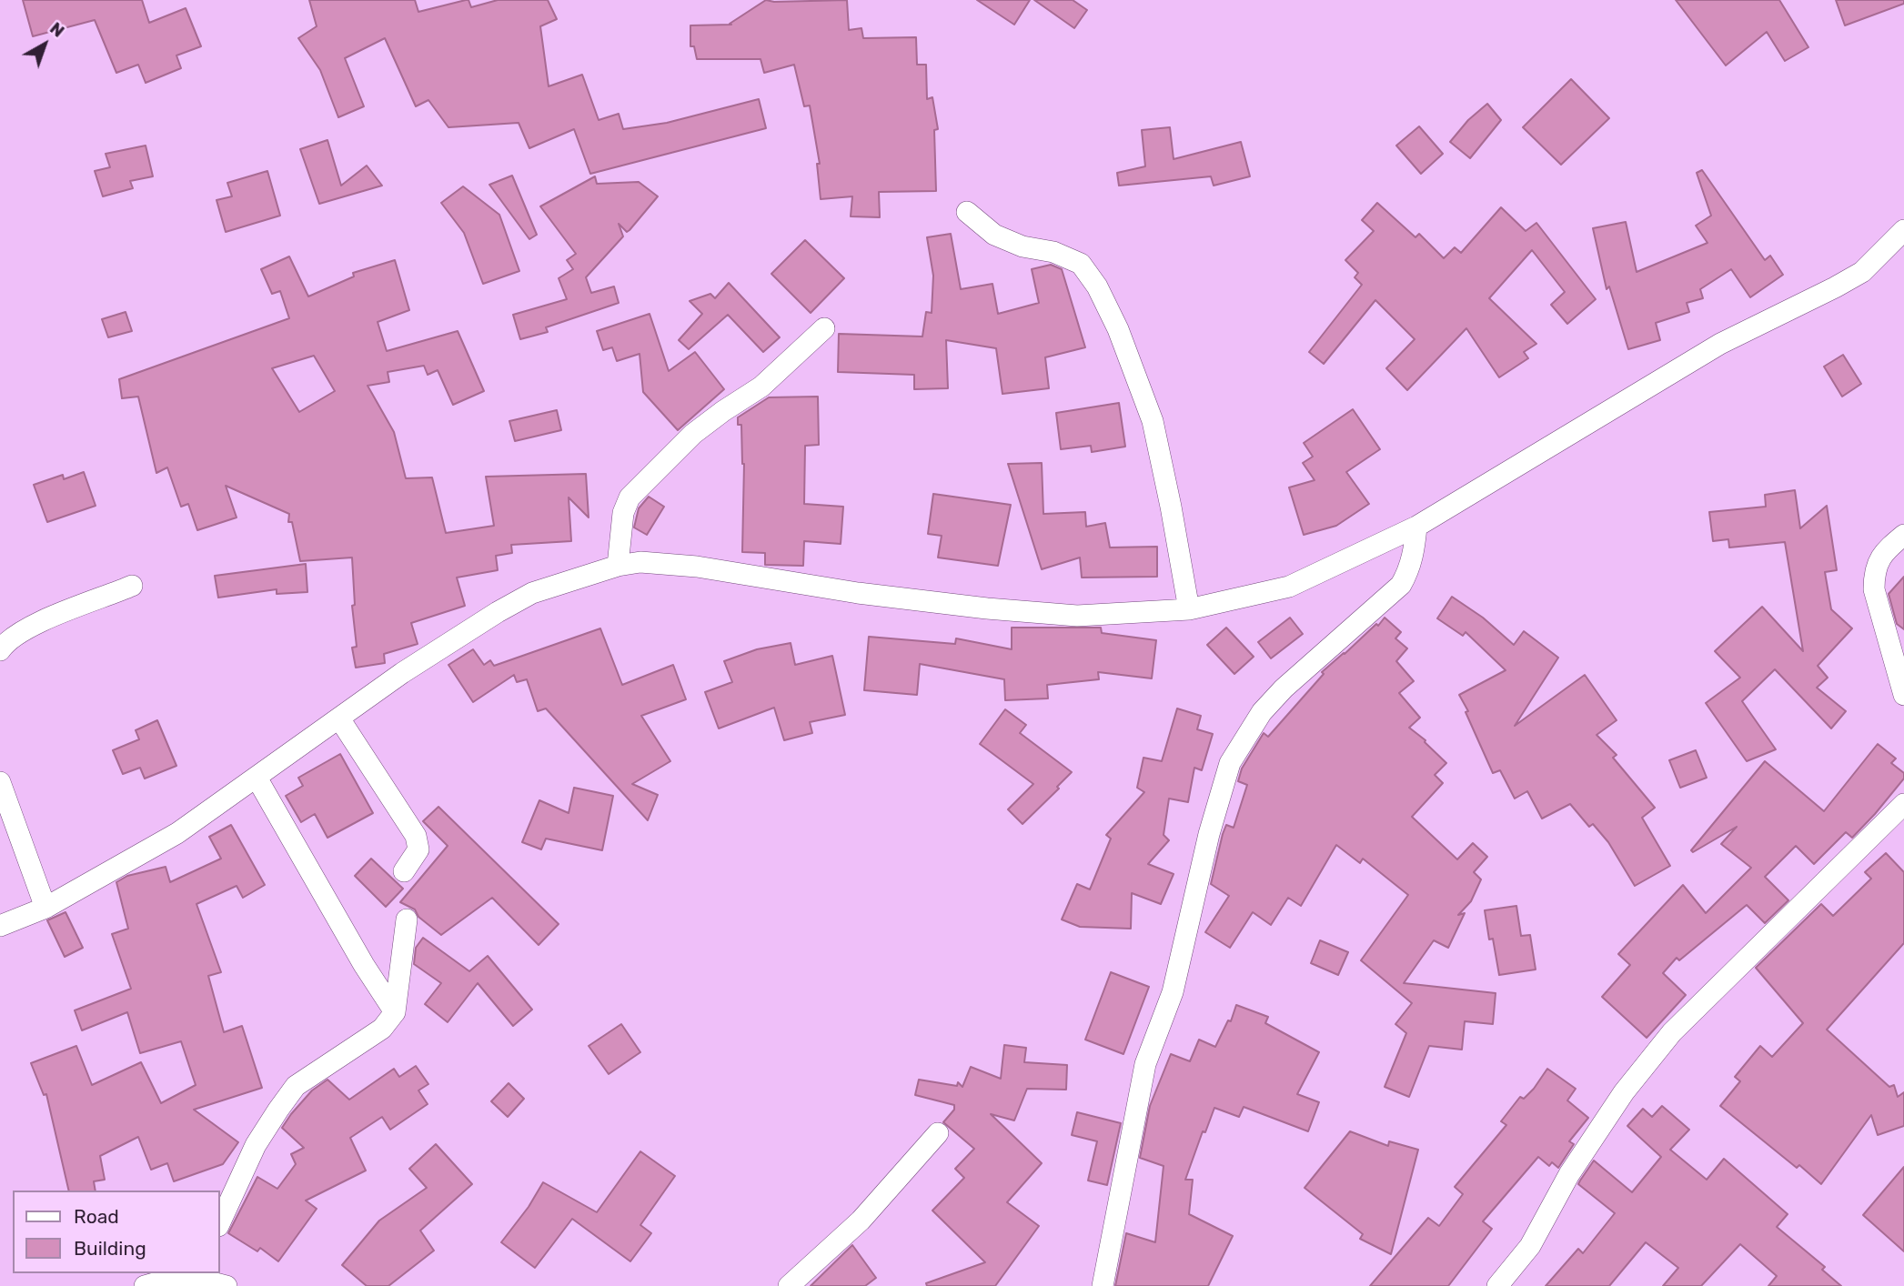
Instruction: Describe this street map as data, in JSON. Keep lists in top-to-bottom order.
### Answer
{
  "legend": ["Road", "Building"],
  "north": "top right"
}
